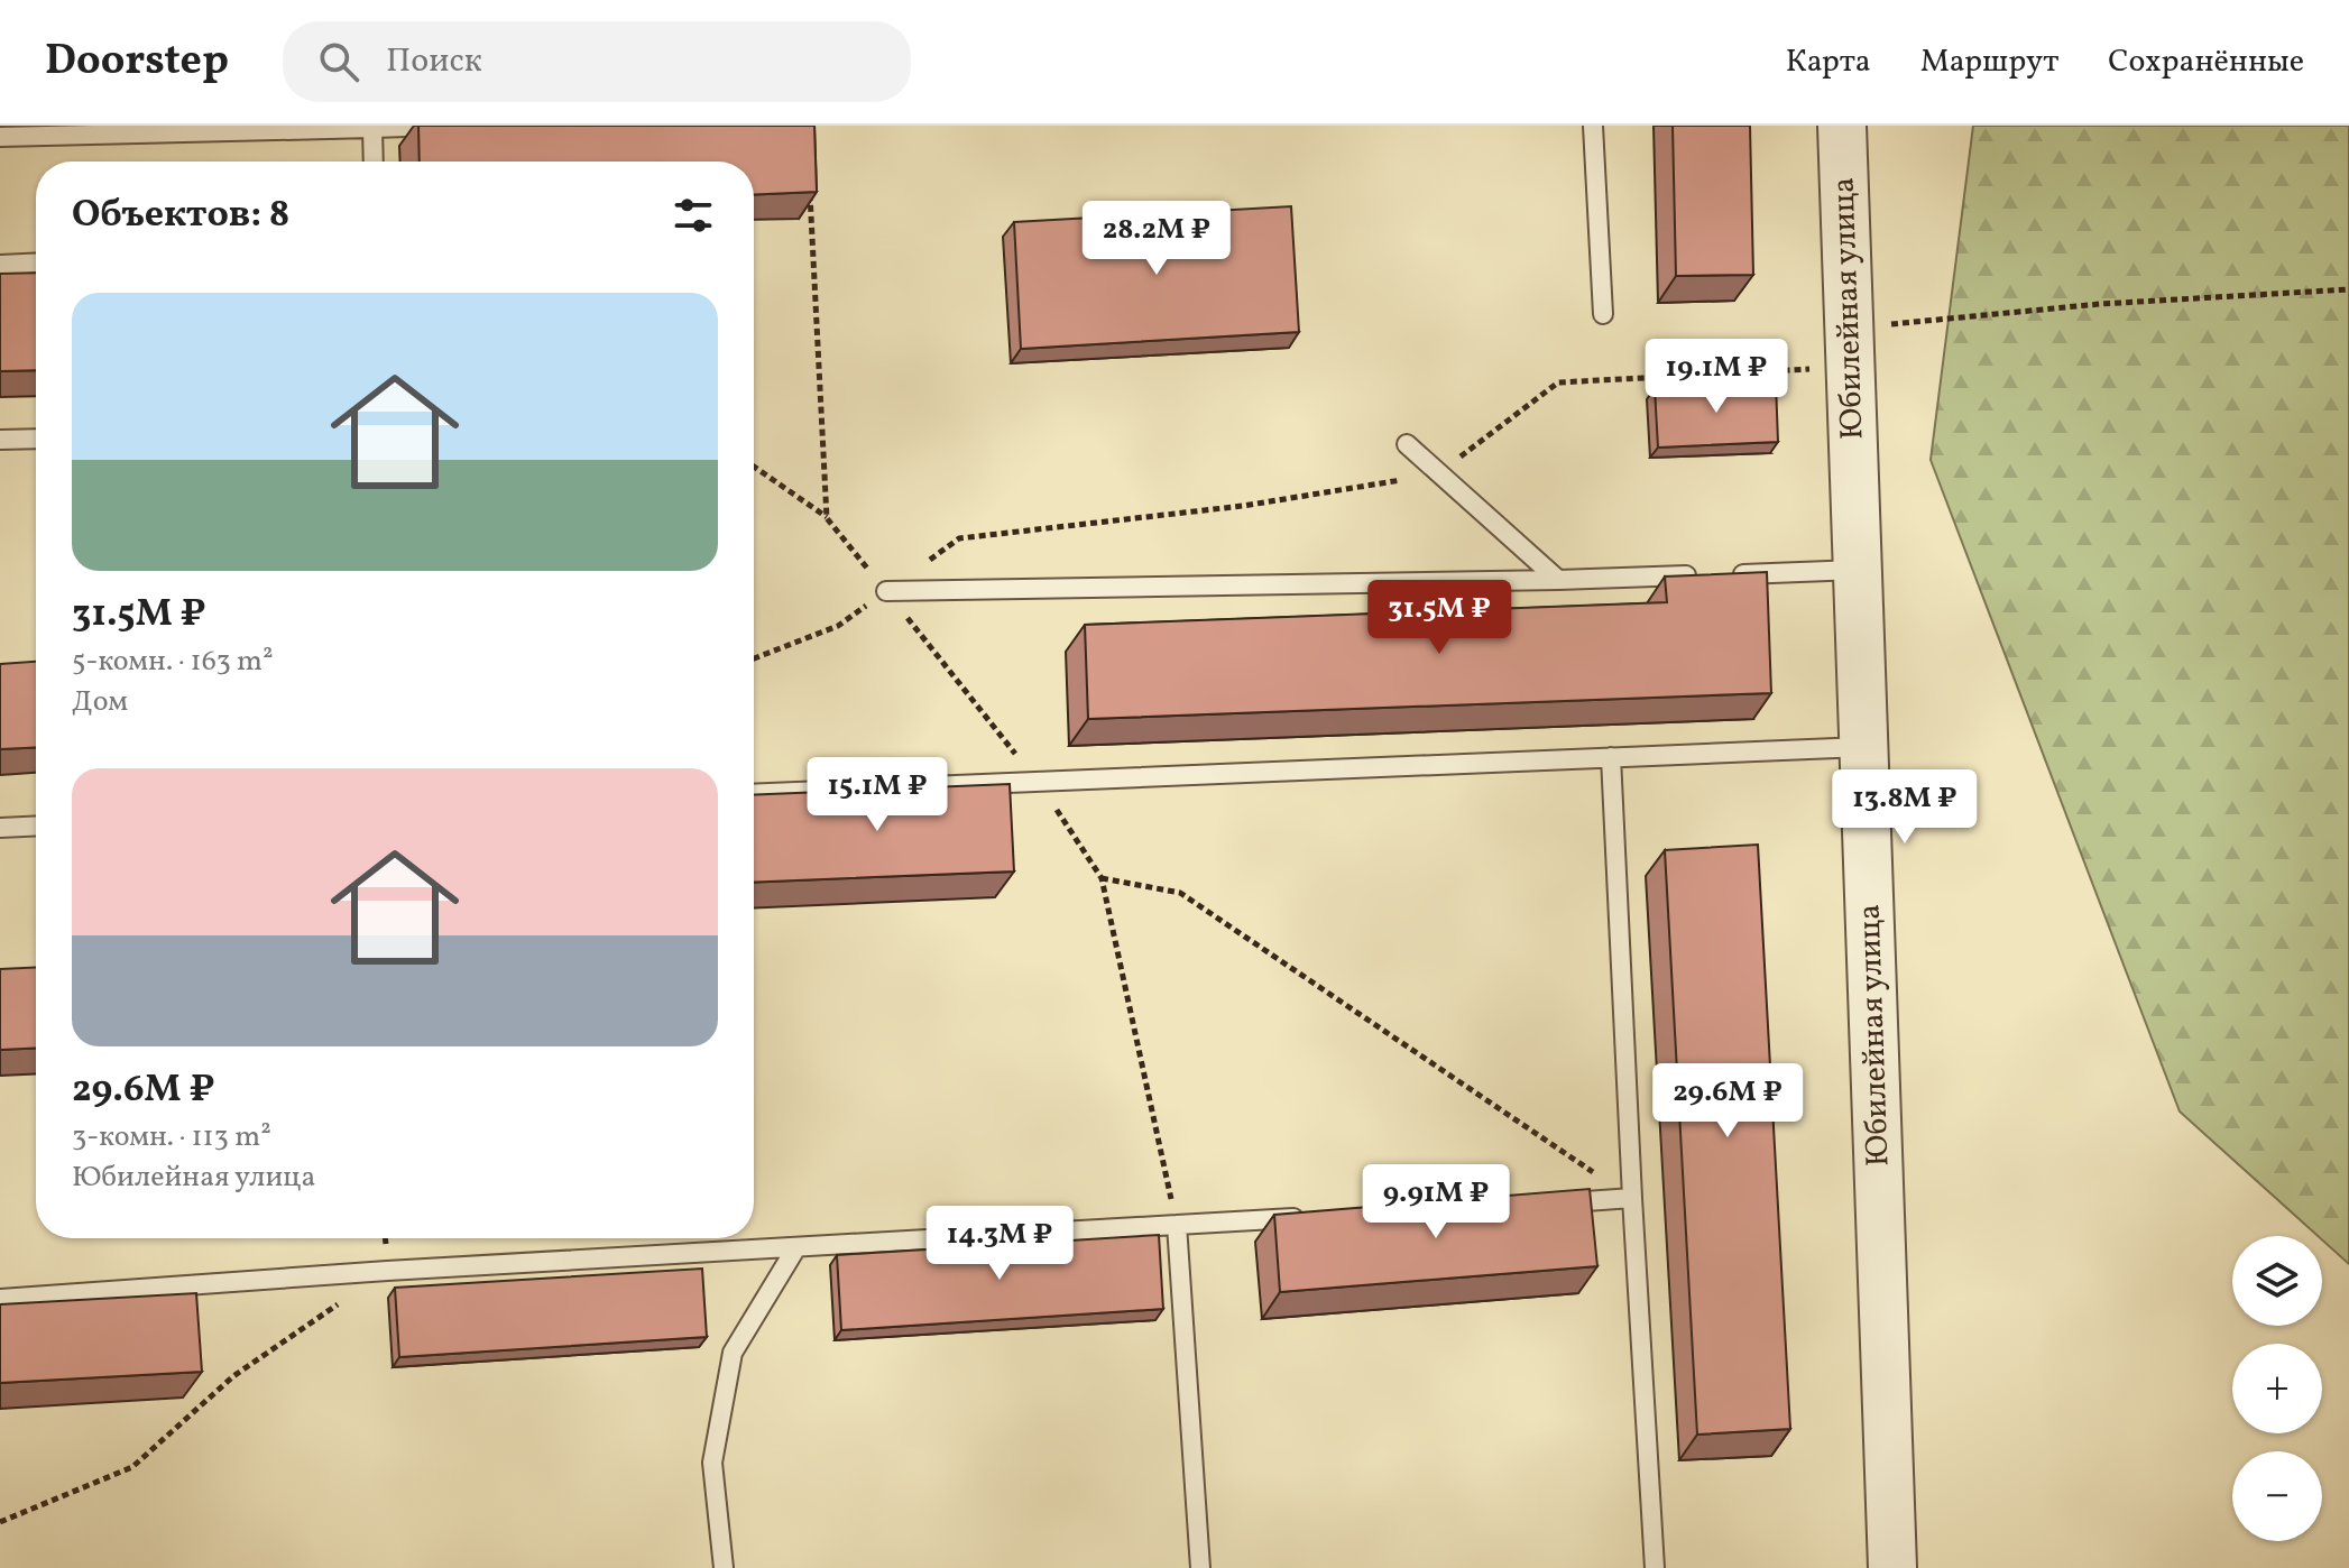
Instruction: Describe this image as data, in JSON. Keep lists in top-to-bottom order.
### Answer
{
  "streets": {
    "street": ["Юбилейная улица"]
  },
  "page": {
    "header": "Doorstep",
    "search": "Поиск",
    "nav": ["Карта", "Маршрут", "Сохранённые"],
    "heading": "Объектов: 8",
    "price": [
      "28.2M ₽",
      "19.1M ₽",
      "31.5M ₽",
      "15.1M ₽",
      "13.8M ₽",
      "29.6M ₽",
      "9.91M ₽",
      "14.3M ₽"
    ],
    "list": [
      {
        "name": "31.5M ₽",
        "note": "5-комн. · 163 m² · Дом"
      },
      {
        "name": "29.6M ₽",
        "note": "3-комн. · 113 m² · Юбилейная улица"
      }
    ],
    "map_buttons": ["+", "−"]
  }
}
